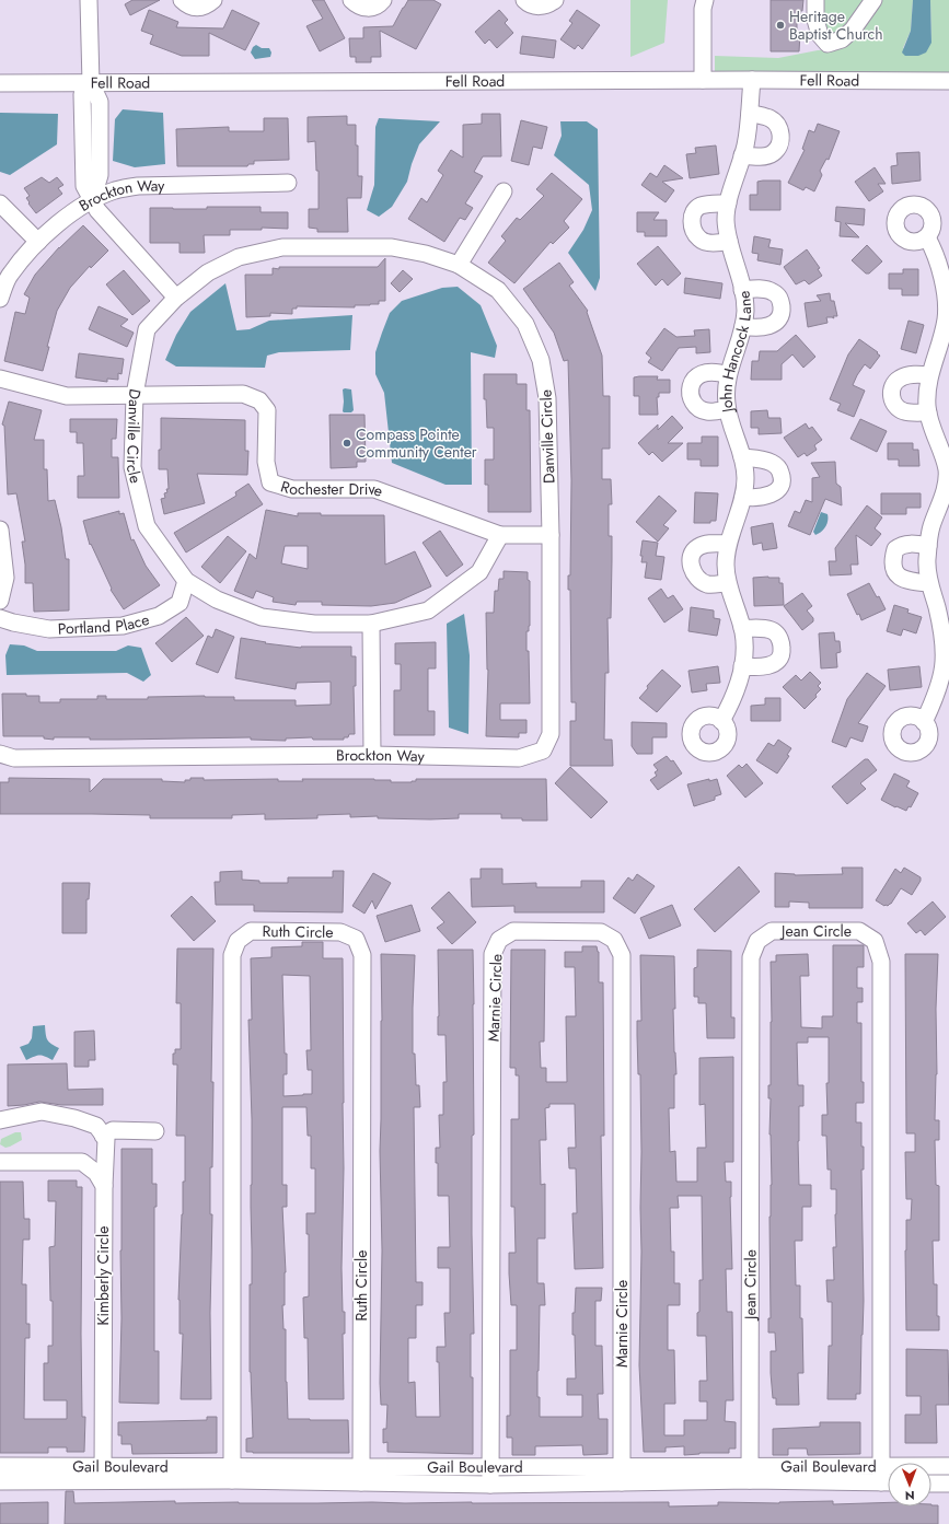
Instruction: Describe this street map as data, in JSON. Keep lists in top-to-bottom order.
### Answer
{
  "streets": {
    "street": [
      "Fell Road",
      "Brockton Way",
      "John Hancock Lane",
      "Danville Circle",
      "Rochester Drive",
      "Portland Place",
      "Jean Circle",
      "Ruth Circle",
      "Marnie Circle",
      "Kimberly Circle",
      "Gail Boulevard"
    ]
  },
  "crossings": [
    ["Fell Road", "John Hancock Lane"],
    ["Brockton Way", "Danville Circle"],
    ["Brockton Way", "Rochester Drive"],
    ["Danville Circle", "Rochester Drive"],
    ["Danville Circle", "Portland Place"],
    ["Jean Circle", "Gail Boulevard"],
    ["Ruth Circle", "Gail Boulevard"],
    ["Marnie Circle", "Gail Boulevard"],
    ["Kimberly Circle", "Gail Boulevard"]
  ],
  "places": ["Heritage Baptist Church", "Compass Pointe Community Center"],
  "north": "bottom"
}
